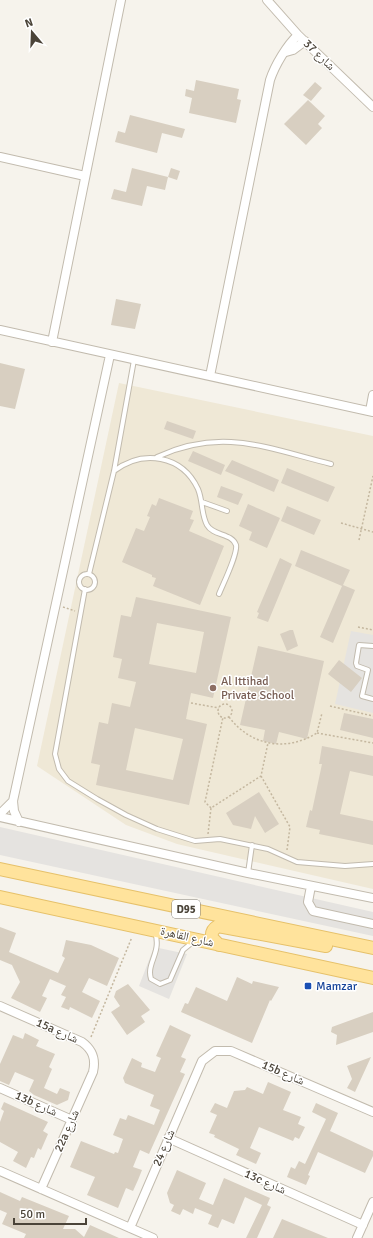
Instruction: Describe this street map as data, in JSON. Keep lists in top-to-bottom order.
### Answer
{
  "streets": {
    "main road": ["D95", "شارع القاهرة"],
    "street": [
      "شارع 37",
      "15a شارع",
      "15b شارع",
      "13b شارع",
      "22a شارع",
      "شارع 24",
      "13c شارع"
    ]
  },
  "crossings": [
    ["15a شارع", "22a شارع"],
    ["15b شارع", "شارع 24"],
    ["13b شارع", "22a شارع"],
    ["شارع 24", "13c شارع"]
  ],
  "places": {
    "other": ["Al Ittihad Private School"],
    "transit": ["Mamzar"]
  },
  "scale_bar": "50 m",
  "north": "top"
}
